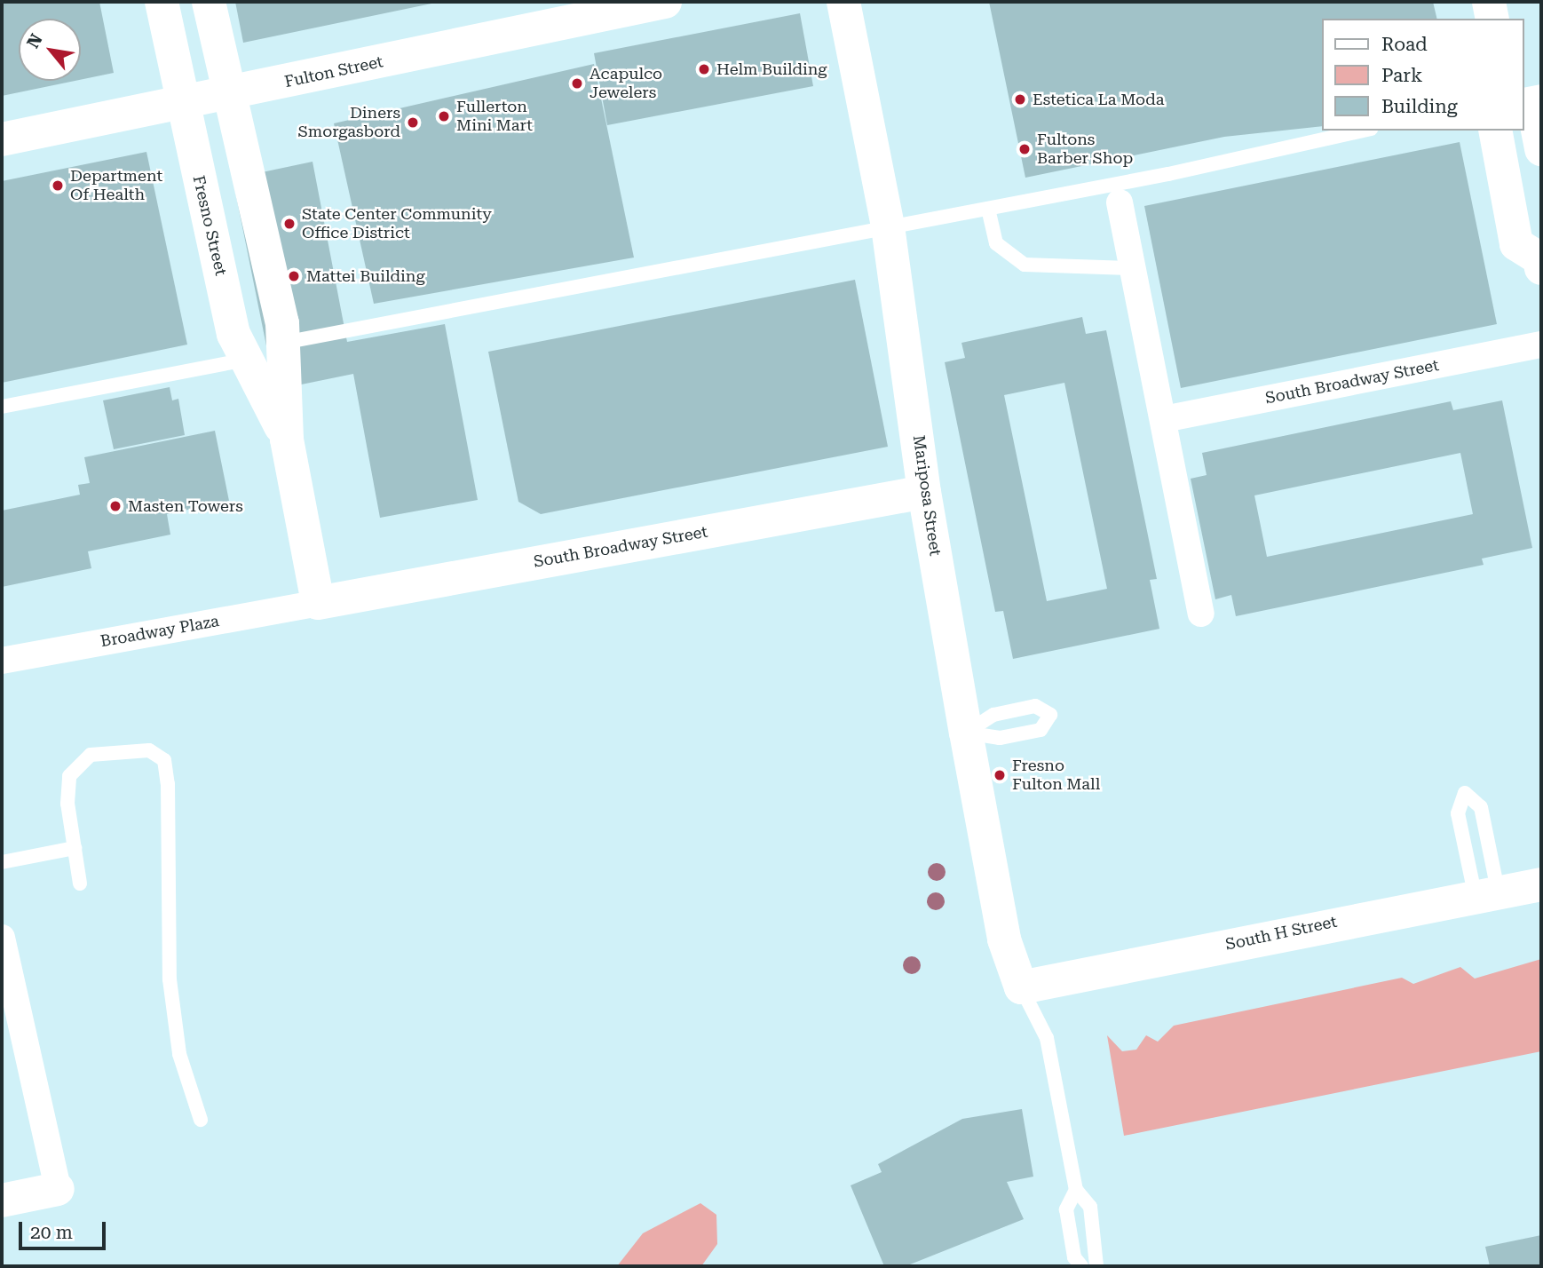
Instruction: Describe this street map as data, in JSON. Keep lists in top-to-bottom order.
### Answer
{
  "streets": {
    "street": [
      "Fulton Street",
      "Fresno Street",
      "South Broadway Street",
      "Mariposa Street",
      "Broadway Plaza",
      "South H Street"
    ]
  },
  "crossings": [
    ["Fulton Street", "Fresno Street"],
    ["Fresno Street", "South Broadway Street"],
    ["Fresno Street", "Broadway Plaza"],
    ["South Broadway Street", "Mariposa Street"],
    ["South Broadway Street", "Broadway Plaza"],
    ["Mariposa Street", "South H Street"]
  ],
  "places": [
    "Helm Building",
    "Acapulco Jewelers",
    "Estetica La Moda",
    "Fullerton Mini Mart",
    "Diners Smorgasbord",
    "Fultons Barber Shop",
    "Department Of Health",
    "State Center Community Office District",
    "Mattei Building",
    "Masten Towers",
    "Fresno Fulton Mall"
  ],
  "legend": ["Road", "Park", "Building"],
  "scale_bar": "20 m",
  "north": "top left"
}
